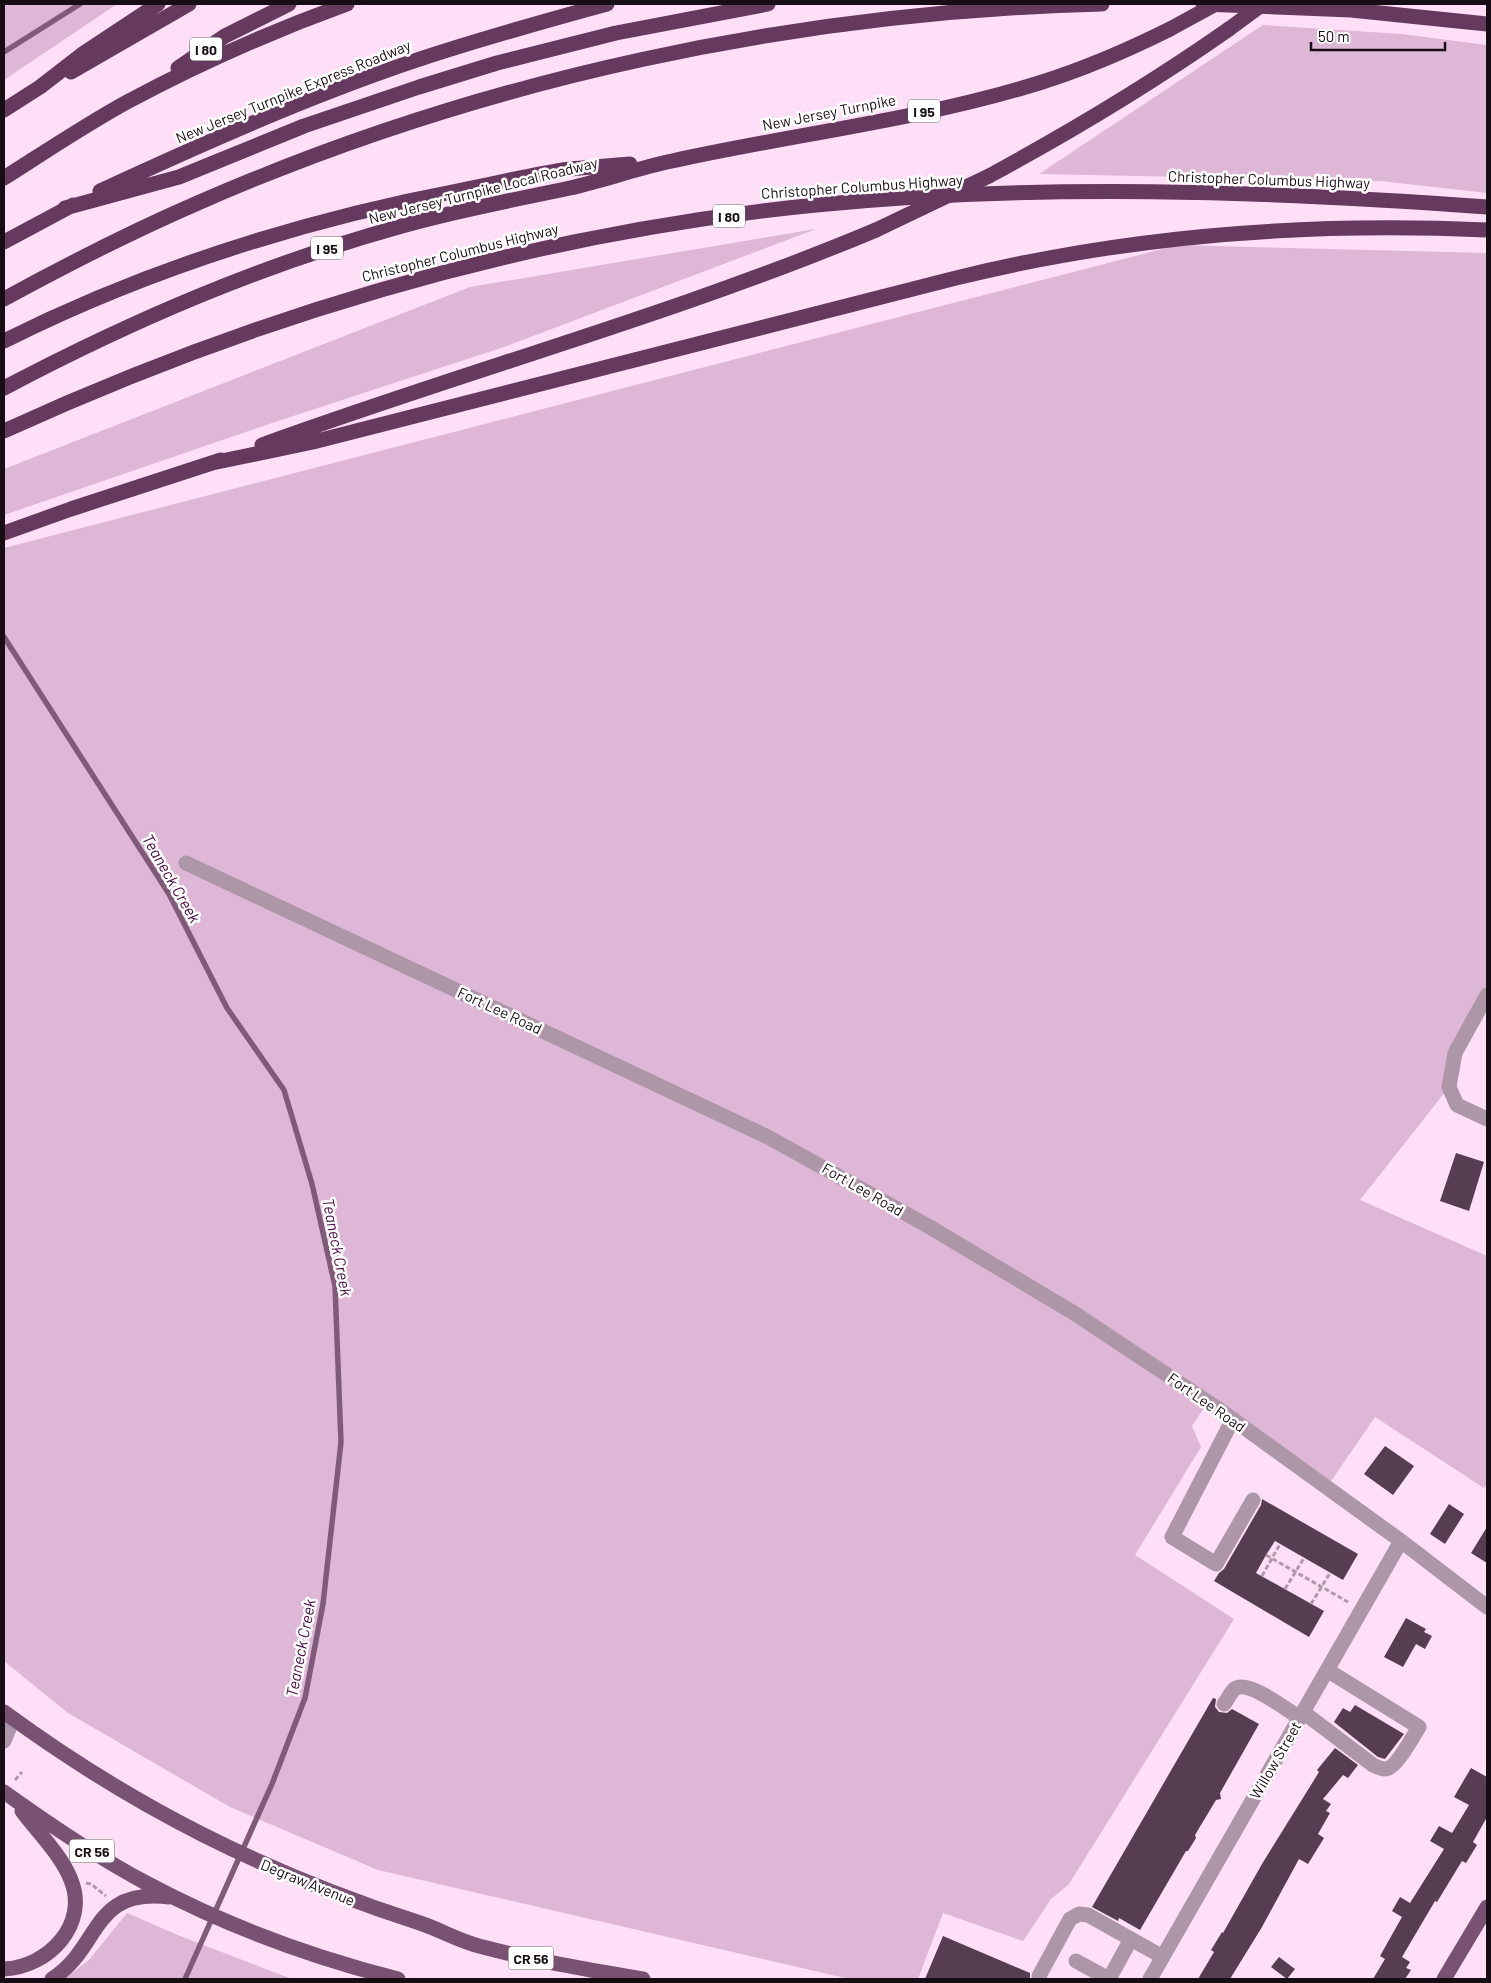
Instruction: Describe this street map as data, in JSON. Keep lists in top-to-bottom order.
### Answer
{
  "streets": {
    "highway": [
      "I 80",
      "New Jersey Turnpike Express Roadway",
      "I 95",
      "New Jersey Turnpike",
      "Christopher Columbus Highway",
      "New Jersey Turnpike Local Roadway"
    ],
    "main road": ["CR 56", "Degraw Avenue"],
    "street": ["Fort Lee Road", "Willow Street"]
  },
  "crossings": [
    ["I 95", "New Jersey Turnpike"],
    ["I 95", "New Jersey Turnpike Local Roadway"],
    ["New Jersey Turnpike", "New Jersey Turnpike Local Roadway"],
    ["Fort Lee Road", "Willow Street"]
  ],
  "water": ["Teaneck Creek"],
  "scale_bar": "50 m"
}
